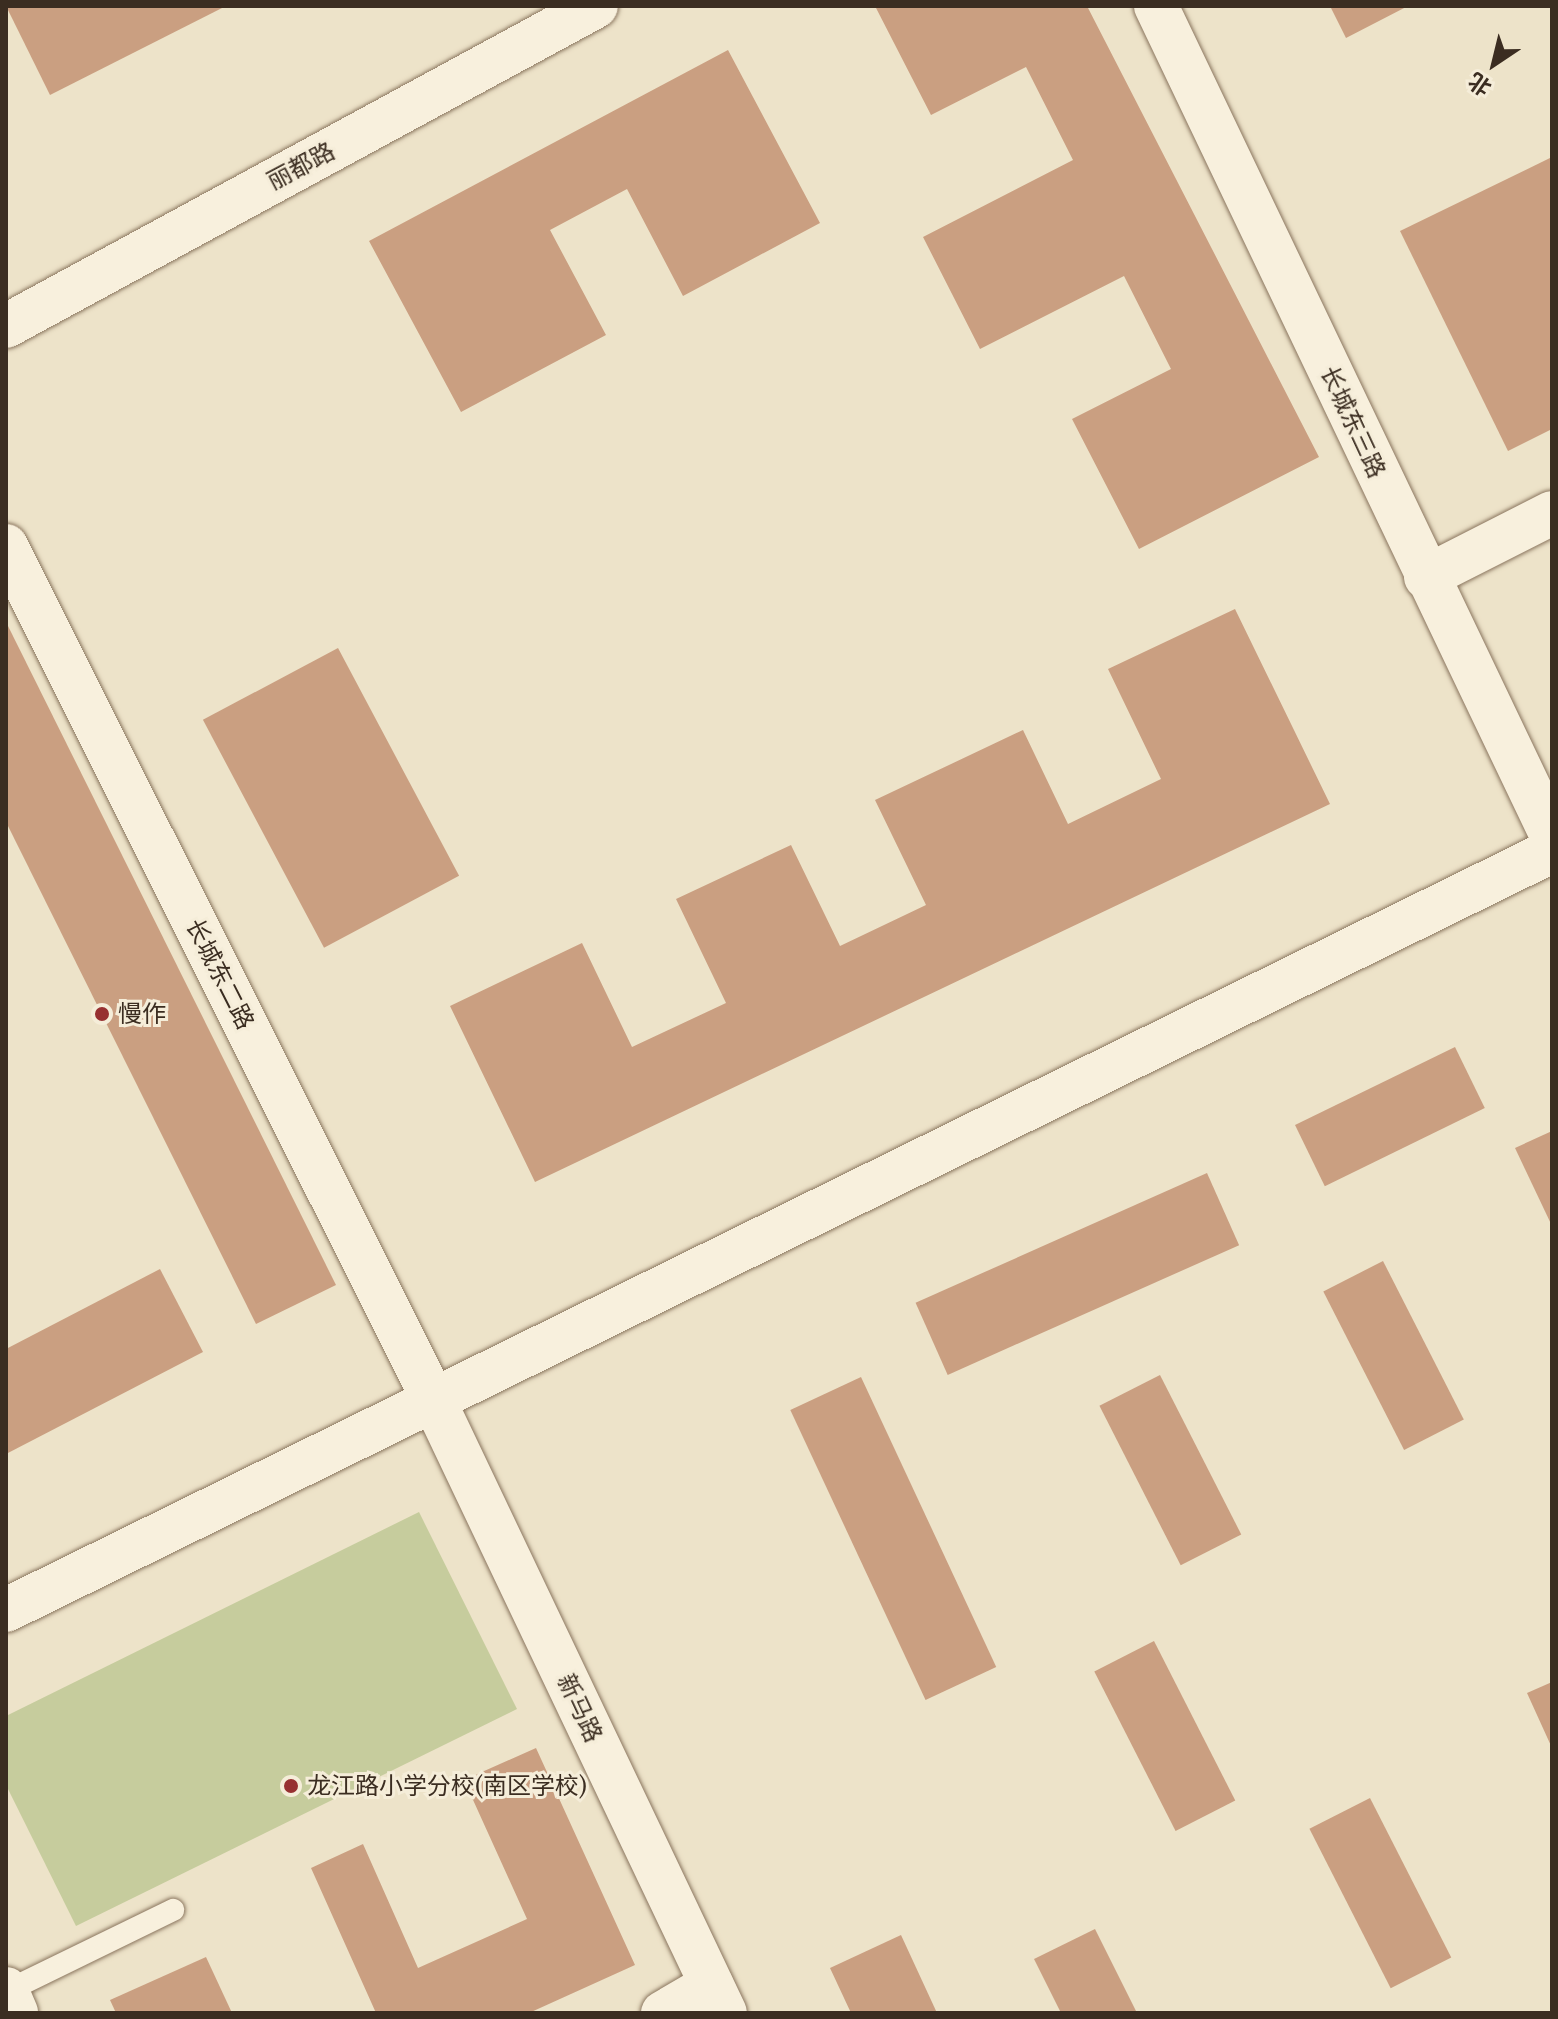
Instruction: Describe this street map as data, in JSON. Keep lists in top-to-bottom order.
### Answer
{
  "streets": {
    "street": [
      "丽都路",
      "长城东三路",
      "长城东二路",
      "新马路"
    ]
  },
  "crossings": [
    ["长城东二路", "新马路"]
  ],
  "places": ["慢作", "龙江路小学分校(南区学校)"],
  "north": "bottom left"
}
